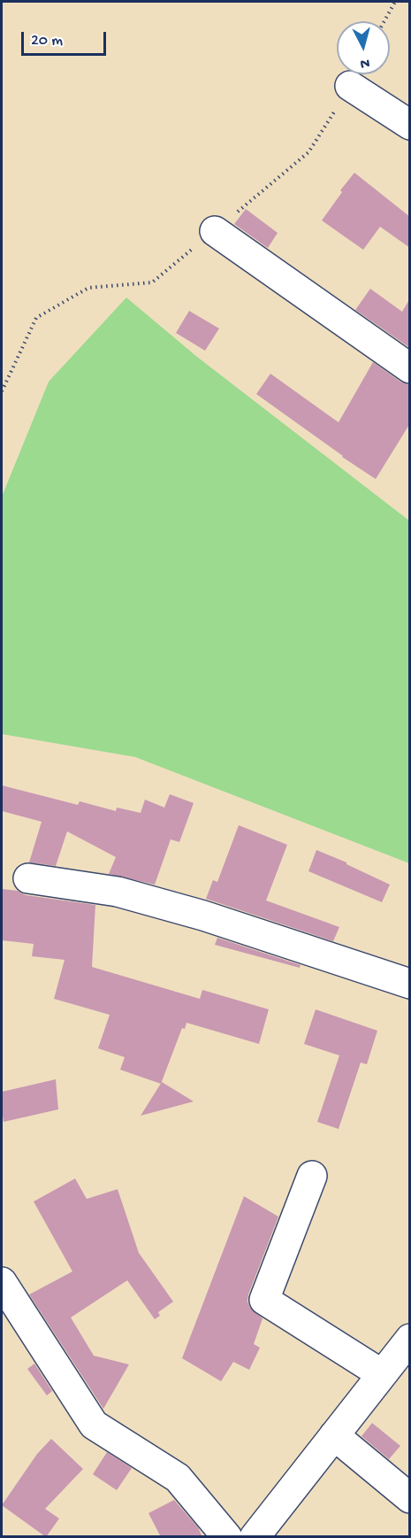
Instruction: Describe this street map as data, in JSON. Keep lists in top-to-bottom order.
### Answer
{
  "scale_bar": "20 m",
  "north": "bottom"
}
